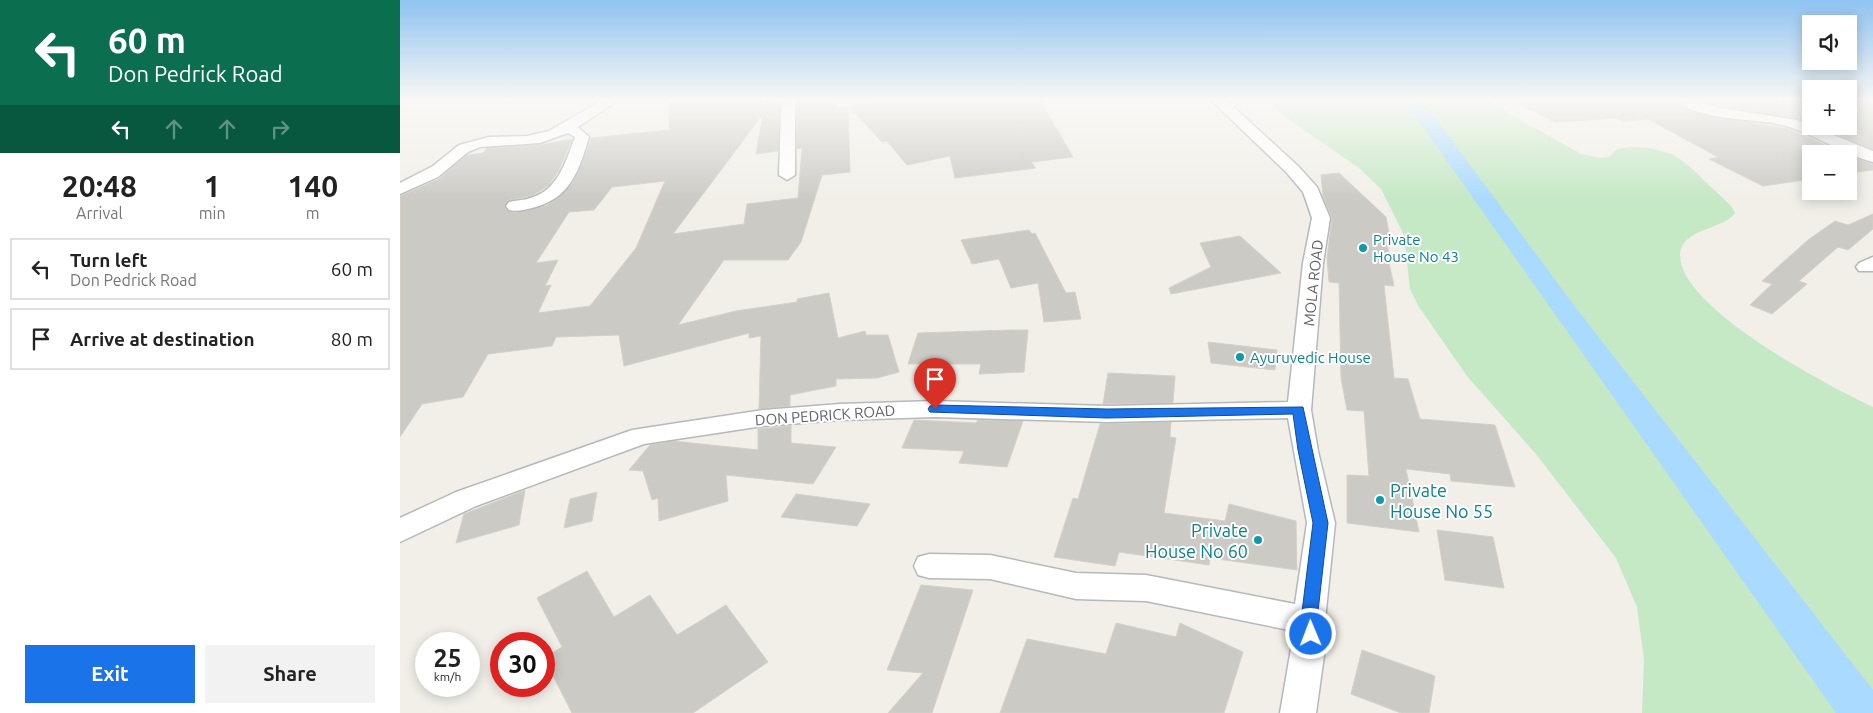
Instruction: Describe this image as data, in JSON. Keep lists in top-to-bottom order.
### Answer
{
  "streets": {
    "street": ["MOLA ROAD", "DON PEDRICK ROAD"]
  },
  "crossings": [
    ["MOLA ROAD", "DON PEDRICK ROAD"]
  ],
  "places": [
    "Private House No 43",
    "Ayuruvedic House",
    "Private House No 55",
    "Private House No 60"
  ],
  "page": {
    "turn": ["60 m", "Don Pedrick Road"],
    "map_buttons": ["+", "−"],
    "eta": [
      "20:48",
      "Arrival",
      "1",
      "min",
      "140",
      "m"
    ],
    "list": [
      {
        "name": "Turn left",
        "note": "Don Pedrick Road",
        "value": "60 m"
      },
      {
        "name": "Arrive at destination",
        "value": "80 m"
      }
    ],
    "speed": "25 km/h",
    "limit": "30",
    "buttons": ["Exit", "Share"]
  }
}
